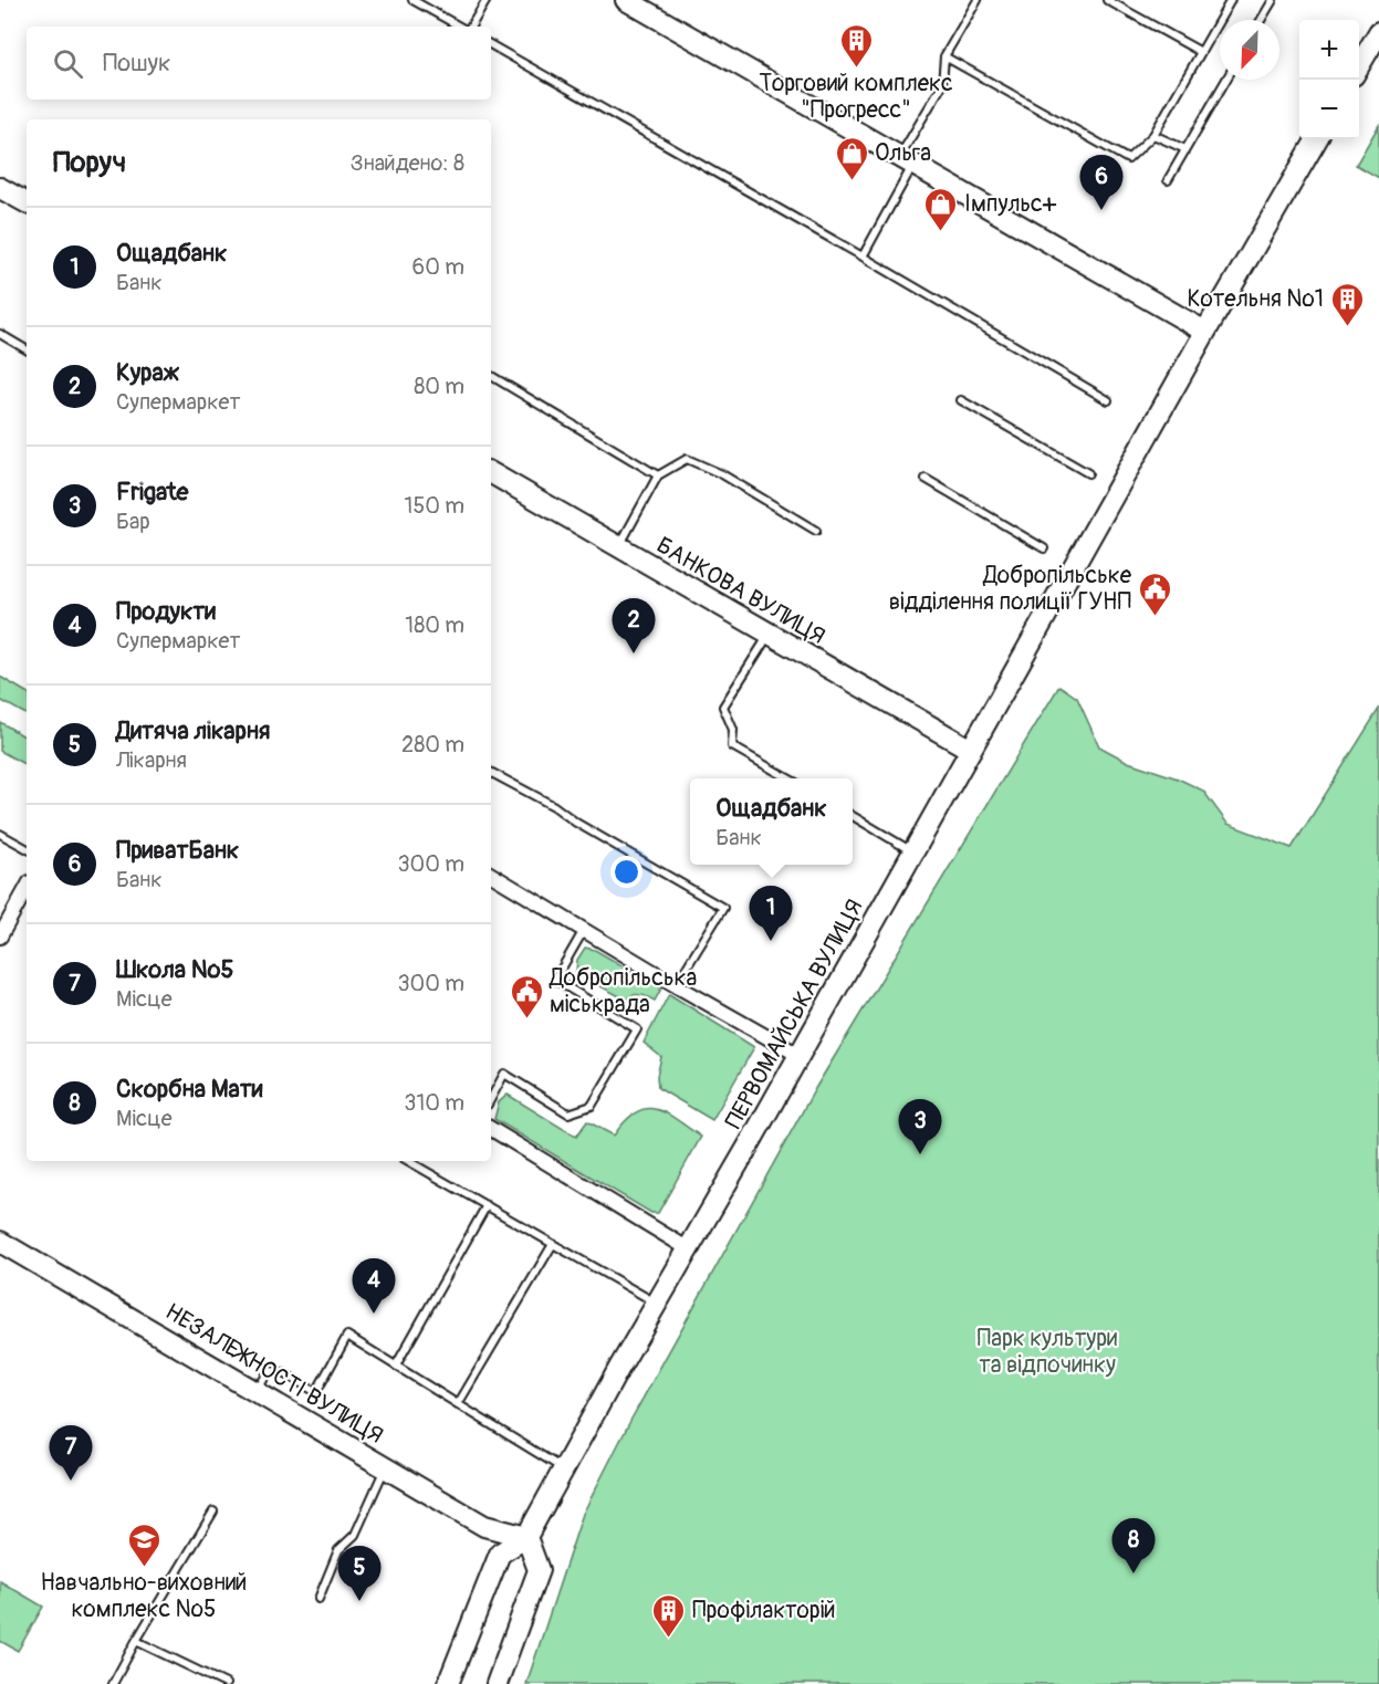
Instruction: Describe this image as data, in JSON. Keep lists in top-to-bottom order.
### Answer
{
  "streets": {
    "main road": ["БАНКОВА ВУЛИЦЯ", "ПЕРВОМАЙСЬКА ВУЛИЦЯ", "НЕЗАЛЕЖНОСТІ ВУЛИЦЯ"]
  },
  "crossings": [
    ["БАНКОВА ВУЛИЦЯ", "ПЕРВОМАЙСЬКА ВУЛИЦЯ"],
    ["ПЕРВОМАЙСЬКА ВУЛИЦЯ", "НЕЗАЛЕЖНОСТІ ВУЛИЦЯ"]
  ],
  "parks": ["Парк культури та відпочинку"],
  "places": {
    "building": ["Торговий комплекс \"Прогресс\"", "Котельня №1", "Профілакторій"],
    "shop": ["Ольга", "Імпульс+"],
    "public building": ["Добропільське відділення полиції ГУНП", "Добропільська міськрада"],
    "school or university": ["Навчально-виховний комплекс №5"]
  },
  "north": "bottom left",
  "page": {
    "map_buttons": ["+", "−"],
    "search": "Пошук",
    "heading": ["Поруч", "Знайдено: 8"],
    "pins": [
      "6",
      "2",
      "1",
      "3",
      "4",
      "7",
      "8",
      "5"
    ],
    "list": [
      {
        "mark": "1",
        "name": "Ощадбанк",
        "note": "Банк",
        "value": "60 m"
      },
      {
        "mark": "2",
        "name": "Кураж",
        "note": "Супермаркет",
        "value": "80 m"
      },
      {
        "mark": "3",
        "name": "Frigate",
        "note": "Бар",
        "value": "150 m"
      },
      {
        "mark": "4",
        "name": "Продукти",
        "note": "Супермаркет",
        "value": "180 m"
      },
      {
        "mark": "5",
        "name": "Дитяча лікарня",
        "note": "Лікарня",
        "value": "280 m"
      },
      {
        "mark": "6",
        "name": "ПриватБанк",
        "note": "Банк",
        "value": "300 m"
      },
      {
        "mark": "7",
        "name": "Школа №5",
        "note": "Місце",
        "value": "300 m"
      },
      {
        "mark": "8",
        "name": "Скорбна Мати",
        "note": "Місце",
        "value": "310 m"
      }
    ],
    "popup": ["Ощадбанк", "Банк"]
  }
}
